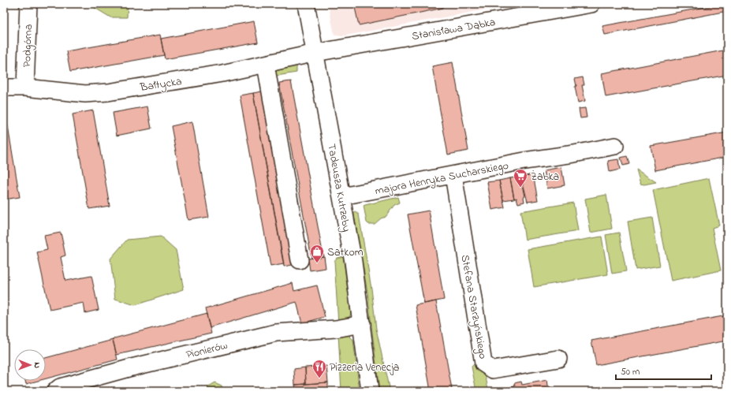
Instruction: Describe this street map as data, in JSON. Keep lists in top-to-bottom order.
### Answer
{
  "streets": {
    "street": [
      "Stanisława Dąbka",
      "Podgórna",
      "Bałtycka",
      "majora Henryka Sucharskiego",
      "Tadeusza Kutrzeby",
      "Stefana Starzyńskiego",
      "Pionierów"
    ]
  },
  "crossings": [
    ["Stanisława Dąbka", "Bałtycka"],
    ["Stanisława Dąbka", "Tadeusza Kutrzeby"],
    ["Podgórna", "Bałtycka"],
    ["Bałtycka", "Tadeusza Kutrzeby"],
    ["majora Henryka Sucharskiego", "Tadeusza Kutrzeby"],
    ["majora Henryka Sucharskiego", "Stefana Starzyńskiego"],
    ["Tadeusza Kutrzeby", "Pionierów"]
  ],
  "places": {
    "supermarket": ["Żabka"],
    "shop": ["Satkom"],
    "restaurant": ["Pizzeria Venecja"]
  },
  "scale_bar": "50 m",
  "north": "right"
}
